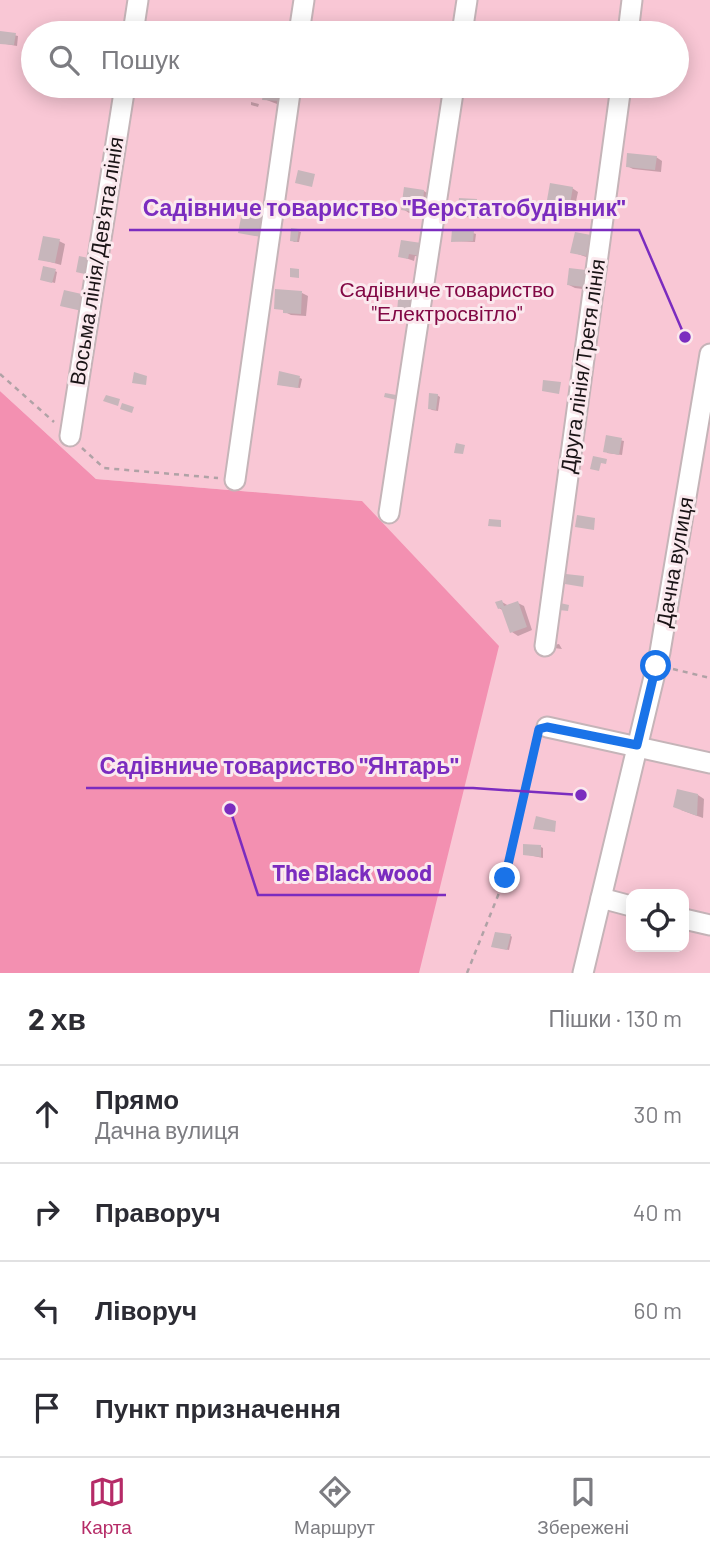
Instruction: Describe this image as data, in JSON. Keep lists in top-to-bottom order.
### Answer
{
  "streets": {
    "street": ["Восьма лінія/Дев'ята лінія", "Друга лінія/Третя лінія", "Дачна вулиця"]
  },
  "parks": ["Садівниче товариство \"Електросвітло\""],
  "places": ["Садівниче товариство \"Верстатобудівник\"", "Садівниче товариство \"Янтарь\"", "The Black wood"],
  "page": {
    "search": "Пошук",
    "heading": ["2 хв", "Пішки · 130 m"],
    "list": [
      ["Прямо", "Дачна вулиця", "30 m"],
      ["Праворуч", "40 m"],
      ["Ліворуч", "60 m"],
      "Пункт призначення"
    ],
    "nav": ["Карта", "Маршрут", "Збережені"]
  }
}
